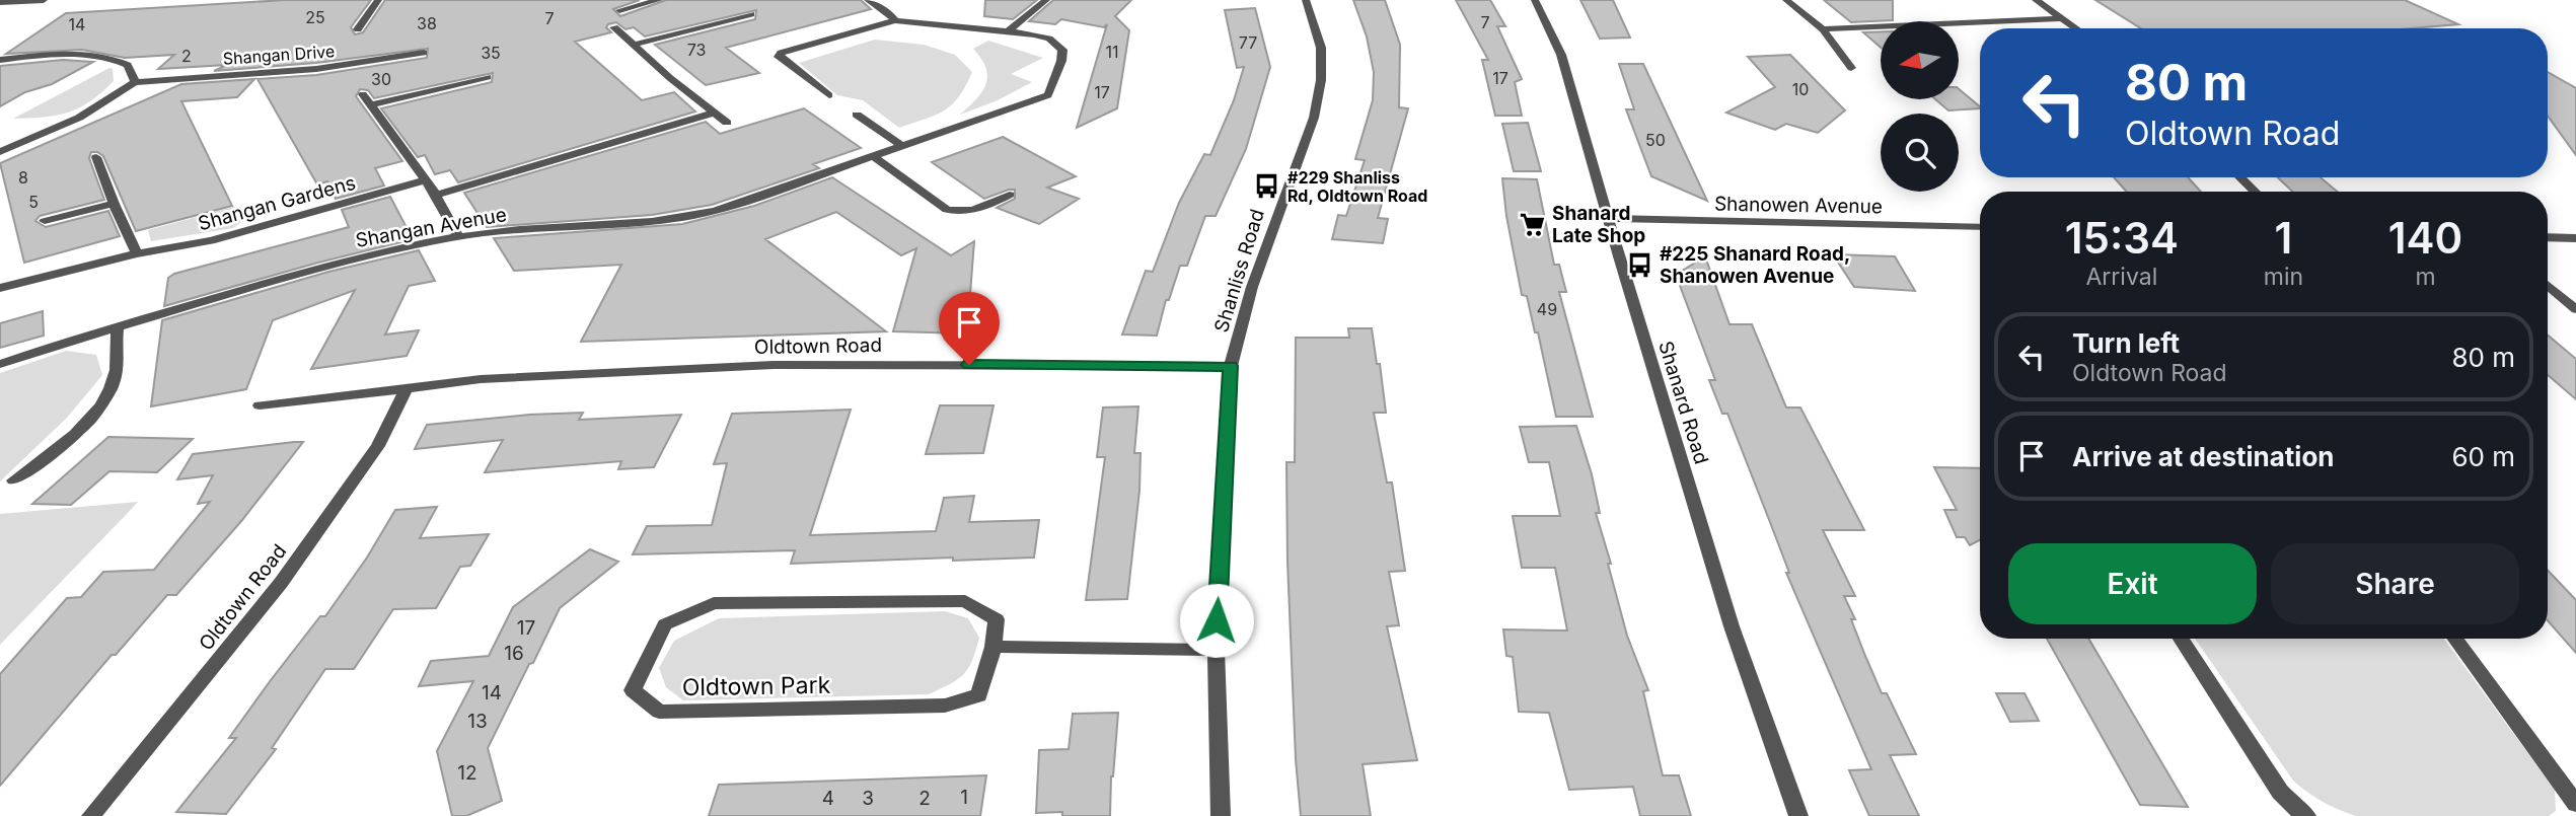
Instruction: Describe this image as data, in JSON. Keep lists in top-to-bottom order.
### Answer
{
  "streets": {
    "street": [
      "Shangan Drive",
      "Shangan Gardens",
      "Shanowen Avenue",
      "Shangan Avenue",
      "Shanliss Road",
      "Oldtown Road",
      "Shanard Road",
      "Oldtown Park"
    ]
  },
  "crossings": [
    ["Shanowen Avenue", "Shanard Road"],
    ["Shanliss Road", "Oldtown Road"]
  ],
  "places": {
    "bus stop": ["#229 Shanliss Rd, Oldtown Road", "#225 Shanard Road, Shanowen Avenue"],
    "supermarket": ["Shanard Late Shop"]
  },
  "house_numbers": [
    "25",
    "7",
    "7",
    "38",
    "14",
    "77",
    "73",
    "11",
    "35",
    "2",
    "17",
    "30",
    "10",
    "17",
    "50",
    "8",
    "5",
    "49",
    "17",
    "16",
    "14",
    "13",
    "12",
    "1",
    "4",
    "3",
    "2"
  ],
  "north": "left",
  "page": {
    "turn": ["80 m", "Oldtown Road"],
    "eta": [
      "15:34",
      "Arrival",
      "1",
      "min",
      "140",
      "m"
    ],
    "list": [
      {
        "name": "Turn left",
        "note": "Oldtown Road",
        "value": "80 m"
      },
      {
        "name": "Arrive at destination",
        "value": "60 m"
      }
    ],
    "buttons": ["Exit", "Share"]
  }
}
